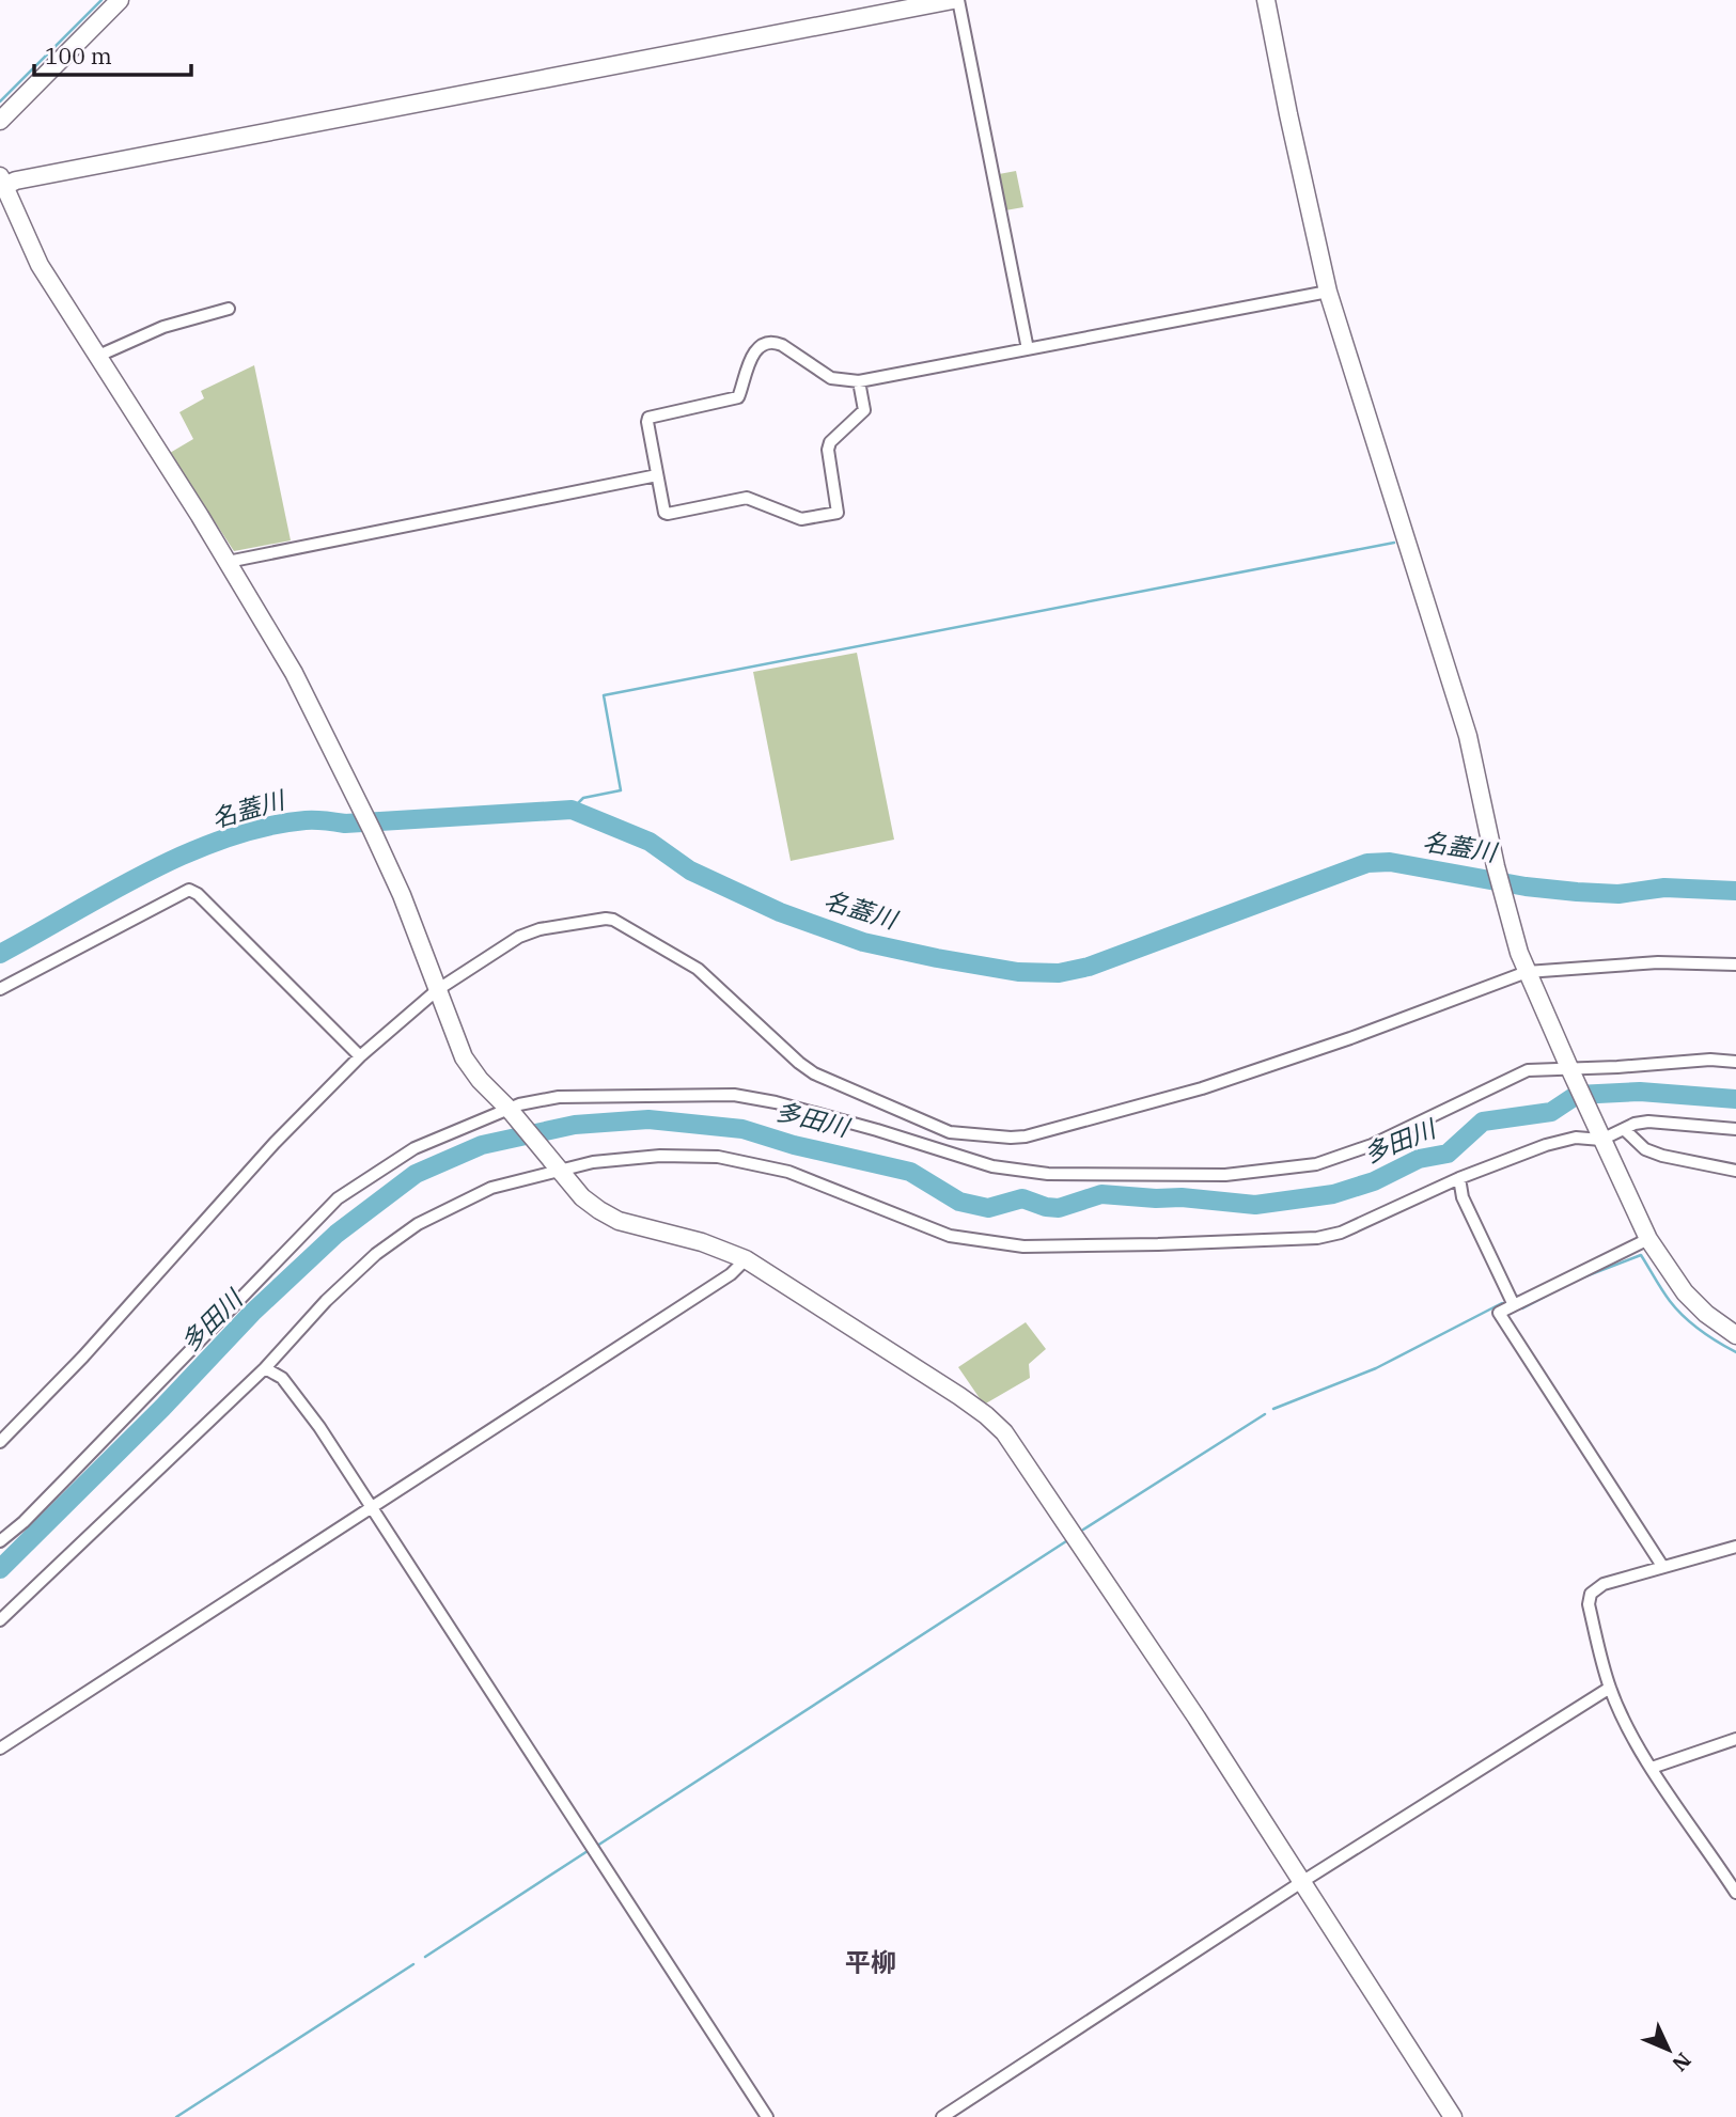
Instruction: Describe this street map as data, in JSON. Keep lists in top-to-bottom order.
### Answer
{
  "districts": ["平柳"],
  "water": ["名蓋川", "多田川"],
  "scale_bar": "100 m",
  "north": "bottom right"
}
